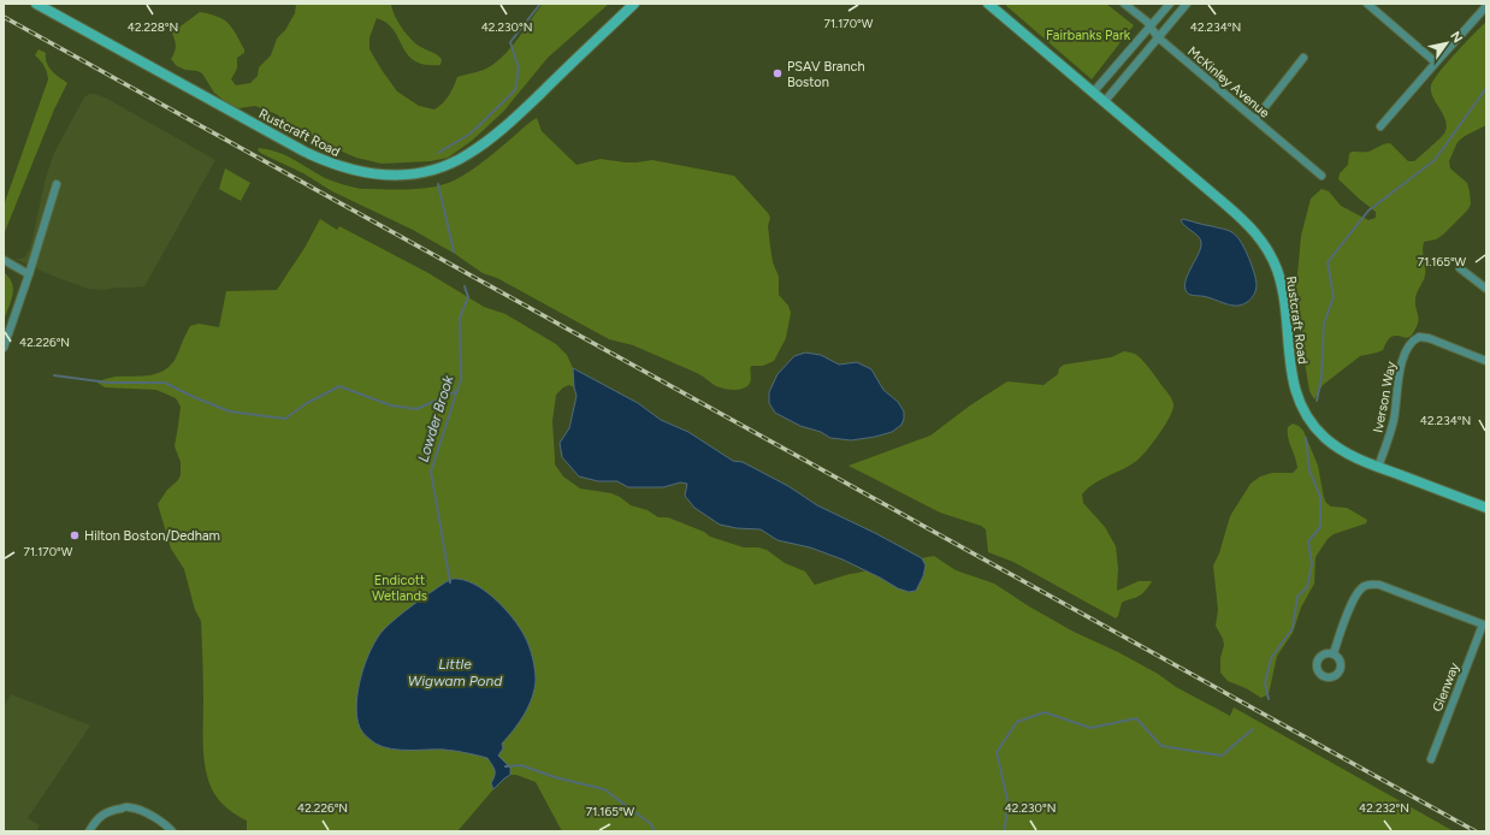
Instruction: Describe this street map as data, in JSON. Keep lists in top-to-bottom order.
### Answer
{
  "streets": {
    "main road": ["Rustcraft Road"],
    "street": ["McKinley Avenue", "Iverson Way", "Glenway"]
  },
  "crossings": [
    ["Rustcraft Road", "Iverson Way"]
  ],
  "water": ["Lowder Brook", "Little Wigwam Pond"],
  "parks": ["Fairbanks Park", "Endicott Wetlands"],
  "places": ["PSAV Branch Boston", "Hilton Boston/Dedham"],
  "north": "top right",
  "coordinates": [
    "71.170°W",
    "42.228°N",
    "42.230°N",
    "42.234°N",
    "71.165°W",
    "42.226°N",
    "42.232°N"
  ]
}
